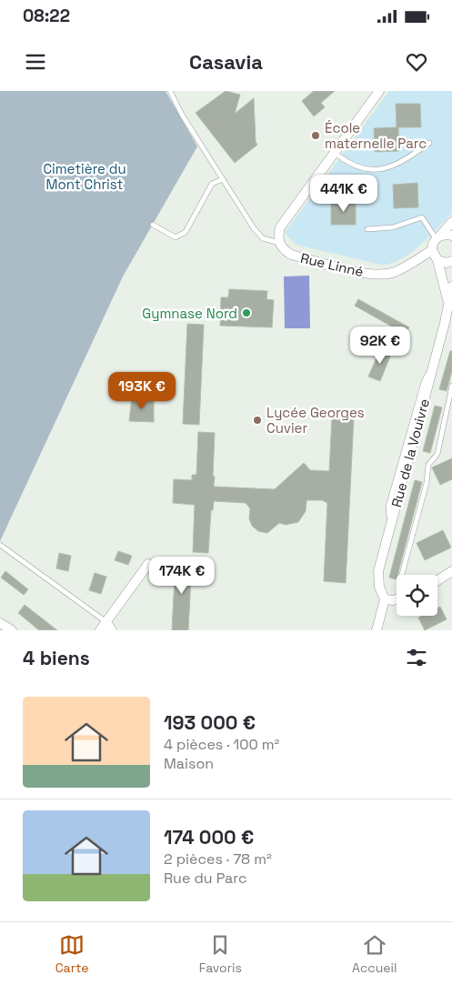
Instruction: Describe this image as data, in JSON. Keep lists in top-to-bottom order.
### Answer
{
  "streets": {
    "street": ["Rue Linné", "Rue de la Vouivre"]
  },
  "parks": ["Cimetière du Mont Christ"],
  "places": ["École maternelle Parc", "Gymnase Nord", "Lycée Georges Cuvier"],
  "page": {
    "status": "08:22",
    "header": "Casavia",
    "price": [
      "441K €",
      "92K €",
      "193K €",
      "174K €"
    ],
    "heading": "4 biens",
    "list": [
      {
        "name": "193 000 €",
        "note": "4 pièces · 100 m² · Maison"
      },
      {
        "name": "174 000 €",
        "note": "2 pièces · 78 m² · Rue du Parc"
      }
    ],
    "tabs": ["Carte", "Favoris", "Accueil"]
  }
}
